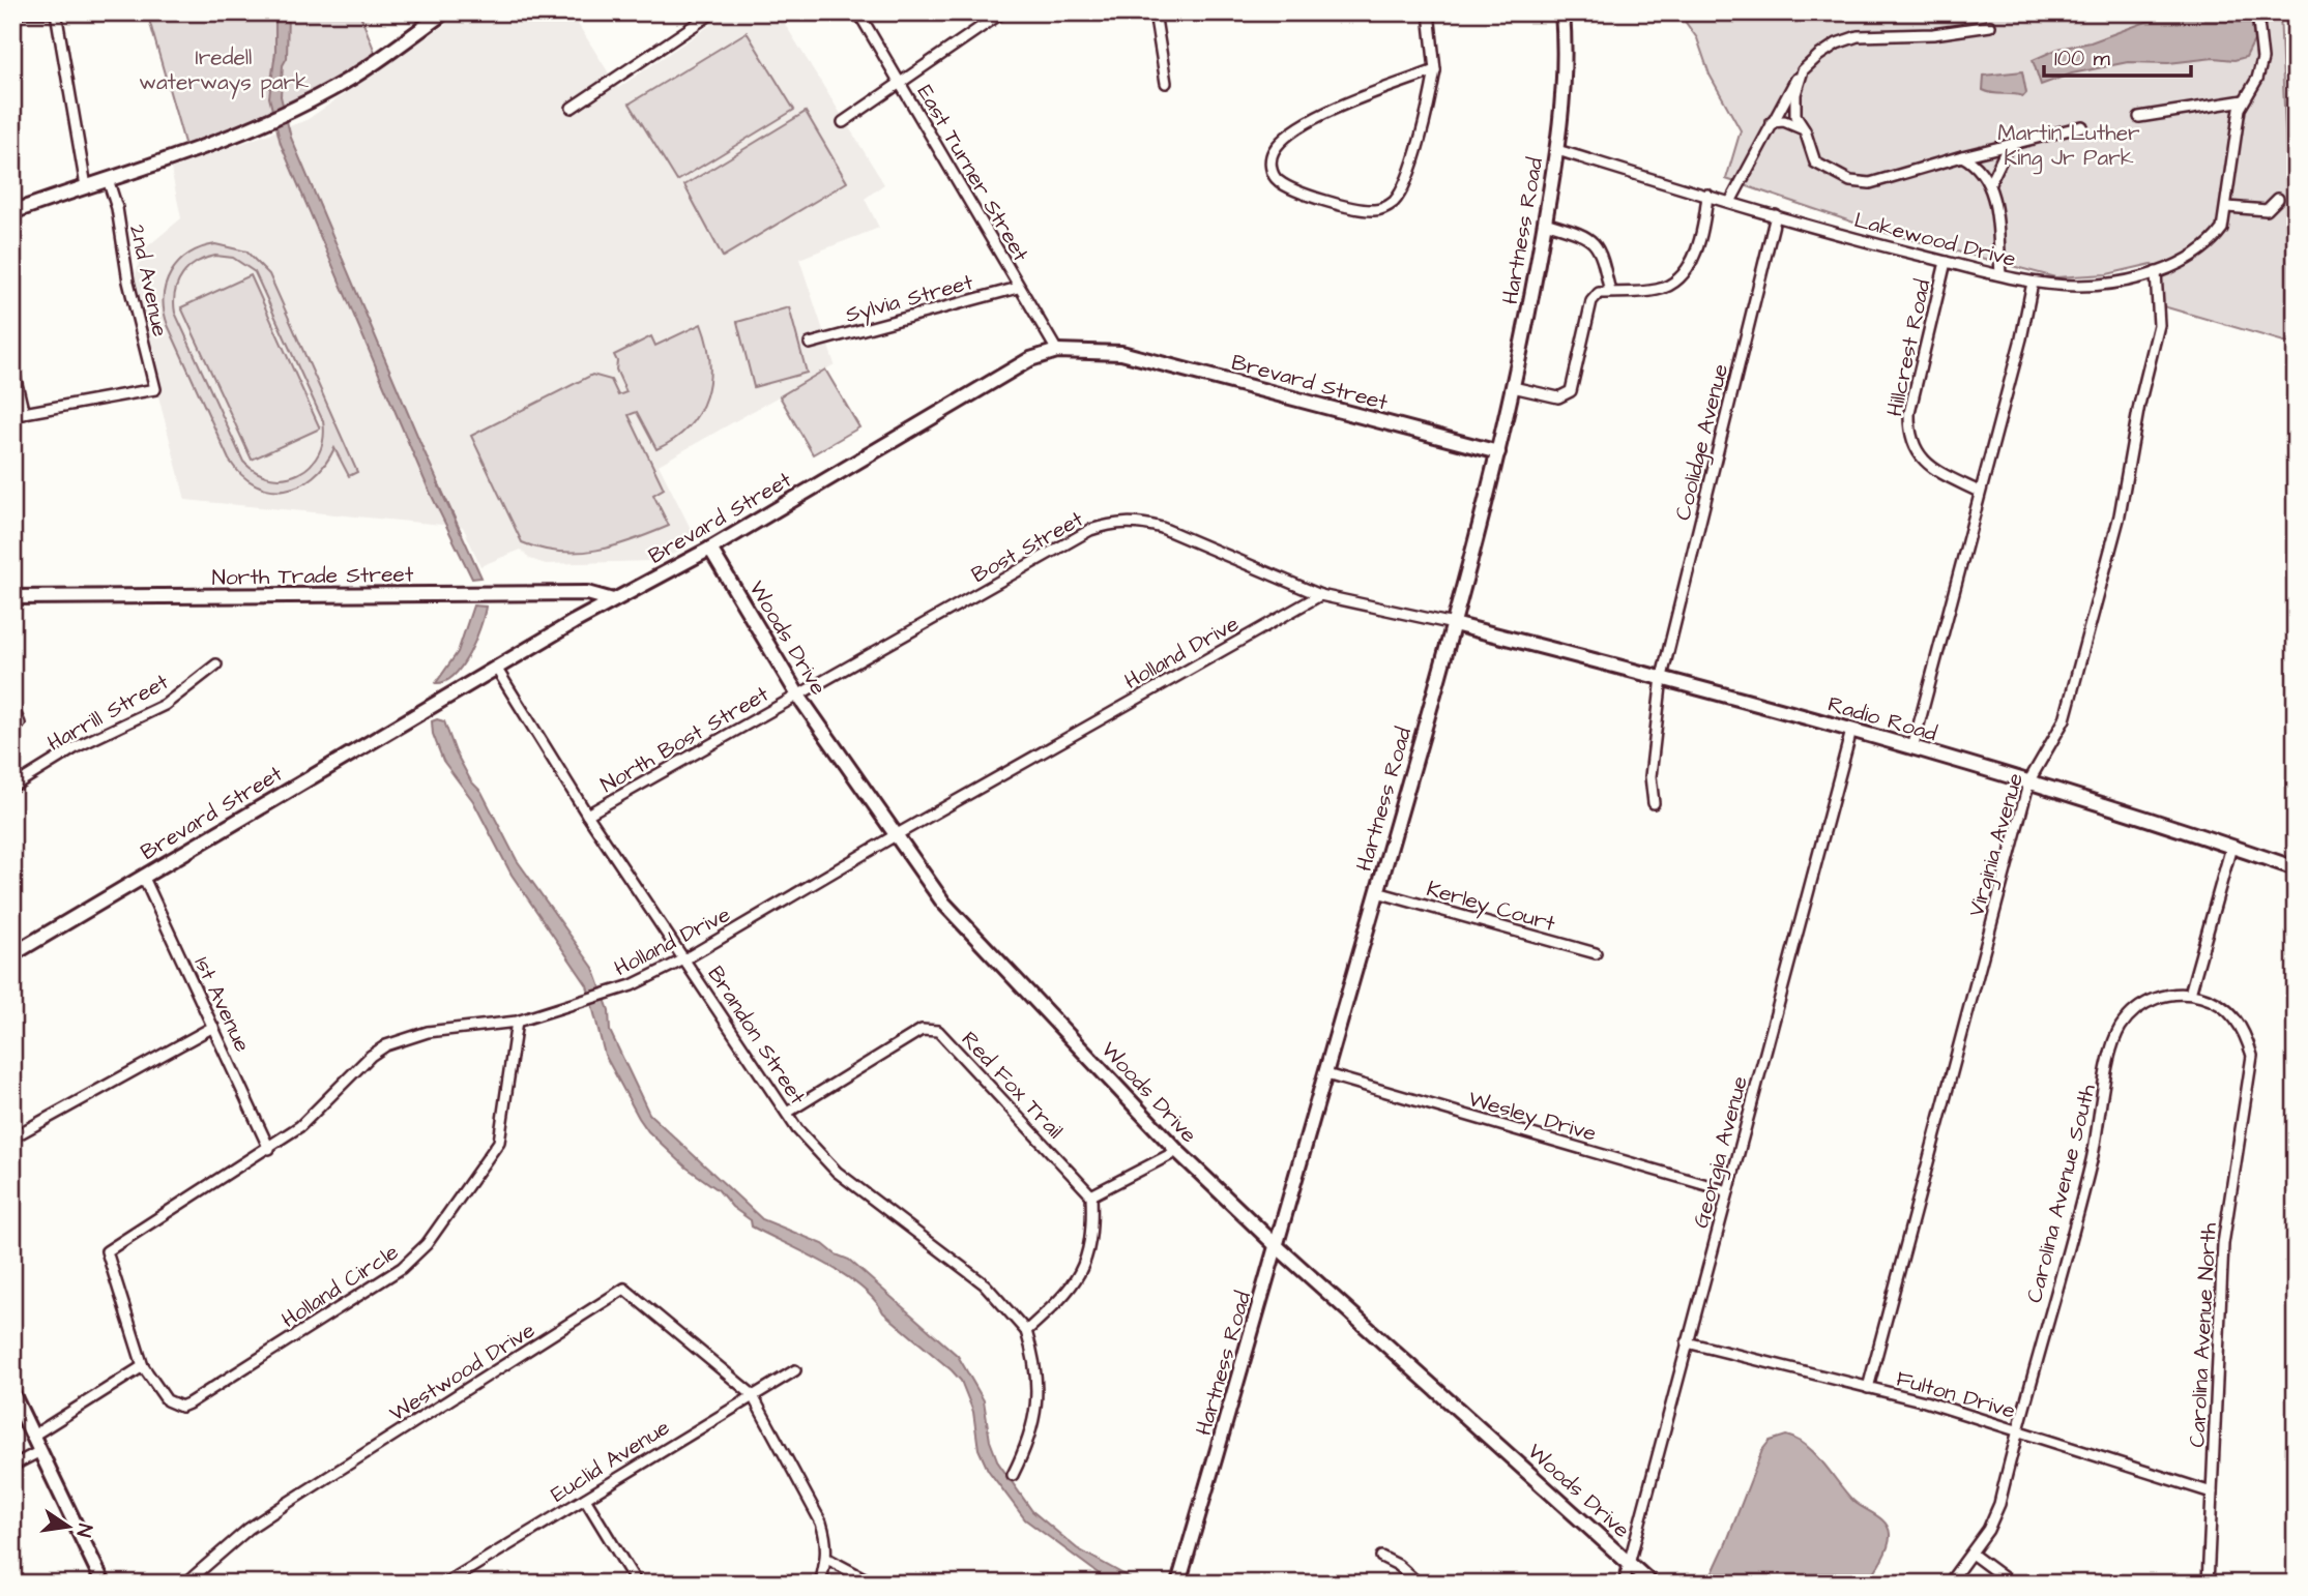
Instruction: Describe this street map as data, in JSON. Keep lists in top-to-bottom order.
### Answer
{
  "streets": {
    "street": [
      "East Turner Street",
      "Hartness Road",
      "Lakewood Drive",
      "2nd Avenue",
      "Sylvia Street",
      "Hillcrest Road",
      "Brevard Street",
      "Coolidge Avenue",
      "Bost Street",
      "North Trade Street",
      "Woods Drive",
      "Holland Drive",
      "Harrill Street",
      "Radio Road",
      "North Bost Street",
      "Virginia Avenue",
      "Kerley Court",
      "1st Avenue",
      "Brandon Street",
      "Red Fox Trail",
      "Wesley Drive",
      "Georgia Avenue",
      "Carolina Avenue South",
      "Holland Circle",
      "Carolina Avenue North",
      "Westwood Drive",
      "Fulton Drive",
      "Euclid Avenue"
    ]
  },
  "crossings": [
    ["East Turner Street", "Sylvia Street"],
    ["East Turner Street", "Brevard Street"],
    ["Hartness Road", "Lakewood Drive"],
    ["Hartness Road", "Brevard Street"],
    ["Hartness Road", "Bost Street"],
    ["Hartness Road", "Woods Drive"],
    ["Hartness Road", "Radio Road"],
    ["Hartness Road", "Kerley Court"],
    ["Hartness Road", "Wesley Drive"],
    ["Lakewood Drive", "Hillcrest Road"],
    ["Lakewood Drive", "Coolidge Avenue"],
    ["Lakewood Drive", "Virginia Avenue"],
    ["Brevard Street", "North Trade Street"],
    ["Brevard Street", "Woods Drive"],
    ["Brevard Street", "1st Avenue"],
    ["Brevard Street", "Brandon Street"],
    ["Coolidge Avenue", "Radio Road"],
    ["Bost Street", "Woods Drive"],
    ["Bost Street", "Holland Drive"],
    ["Bost Street", "Radio Road"],
    ["Bost Street", "North Bost Street"],
    ["Woods Drive", "Holland Drive"],
    ["Woods Drive", "North Bost Street"],
    ["Woods Drive", "Georgia Avenue"],
    ["Holland Drive", "1st Avenue"],
    ["Holland Drive", "Brandon Street"],
    ["Holland Drive", "Holland Circle"],
    ["Radio Road", "Virginia Avenue"],
    ["Radio Road", "Georgia Avenue"],
    ["North Bost Street", "Brandon Street"],
    ["Virginia Avenue", "Fulton Drive"],
    ["Brandon Street", "Red Fox Trail"],
    ["Wesley Drive", "Georgia Avenue"],
    ["Georgia Avenue", "Fulton Drive"],
    ["Carolina Avenue South", "Carolina Avenue North"],
    ["Carolina Avenue South", "Fulton Drive"],
    ["Carolina Avenue North", "Fulton Drive"],
    ["Westwood Drive", "Euclid Avenue"]
  ],
  "parks": ["Iredell waterways park", "Martin Luther King Jr Park"],
  "scale_bar": "100 m",
  "north": "right"
}
